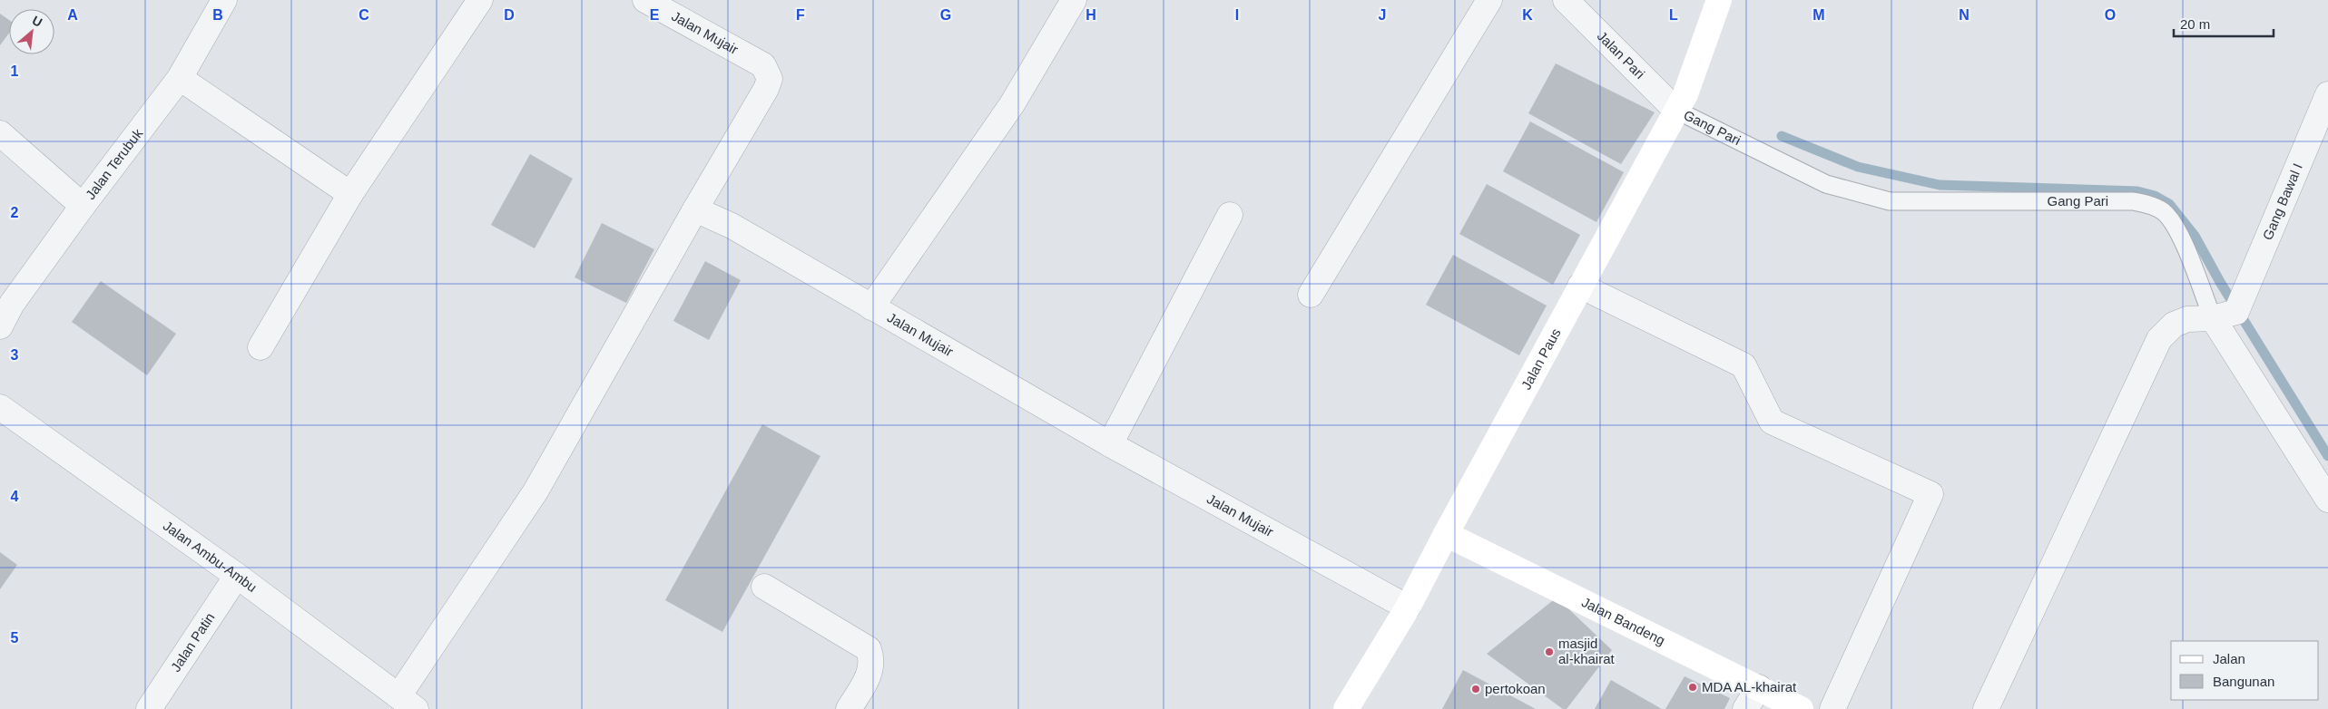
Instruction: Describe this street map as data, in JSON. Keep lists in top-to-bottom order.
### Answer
{
  "streets": {
    "main road": ["Jalan Paus", "Jalan Bandeng"],
    "street": [
      "Jalan Mujair",
      "Jalan Pari",
      "Gang Pari",
      "Jalan Terubuk",
      "Gang Bawal I",
      "Jalan Ambu-Ambu",
      "Jalan Patin"
    ]
  },
  "crossings": [
    ["Jalan Mujair", "Jalan Paus"],
    ["Jalan Pari", "Gang Pari"],
    ["Jalan Pari", "Jalan Paus"],
    ["Gang Pari", "Gang Bawal I"],
    ["Gang Pari", "Jalan Paus"],
    ["Jalan Paus", "Jalan Bandeng"],
    ["Jalan Ambu-Ambu", "Jalan Patin"]
  ],
  "places": ["masjid al-khairat", "MDA AL-khairat", "pertokoan"],
  "legend": ["Jalan", "Bangunan"],
  "scale_bar": "20 m",
  "north": "top right",
  "grid": {
    "columns": [
      "A",
      "B",
      "C",
      "D",
      "E",
      "F",
      "G",
      "H",
      "I",
      "J",
      "K",
      "L",
      "M",
      "N",
      "O"
    ],
    "rows": [
      "1",
      "2",
      "3",
      "4",
      "5"
    ]
  }
}
